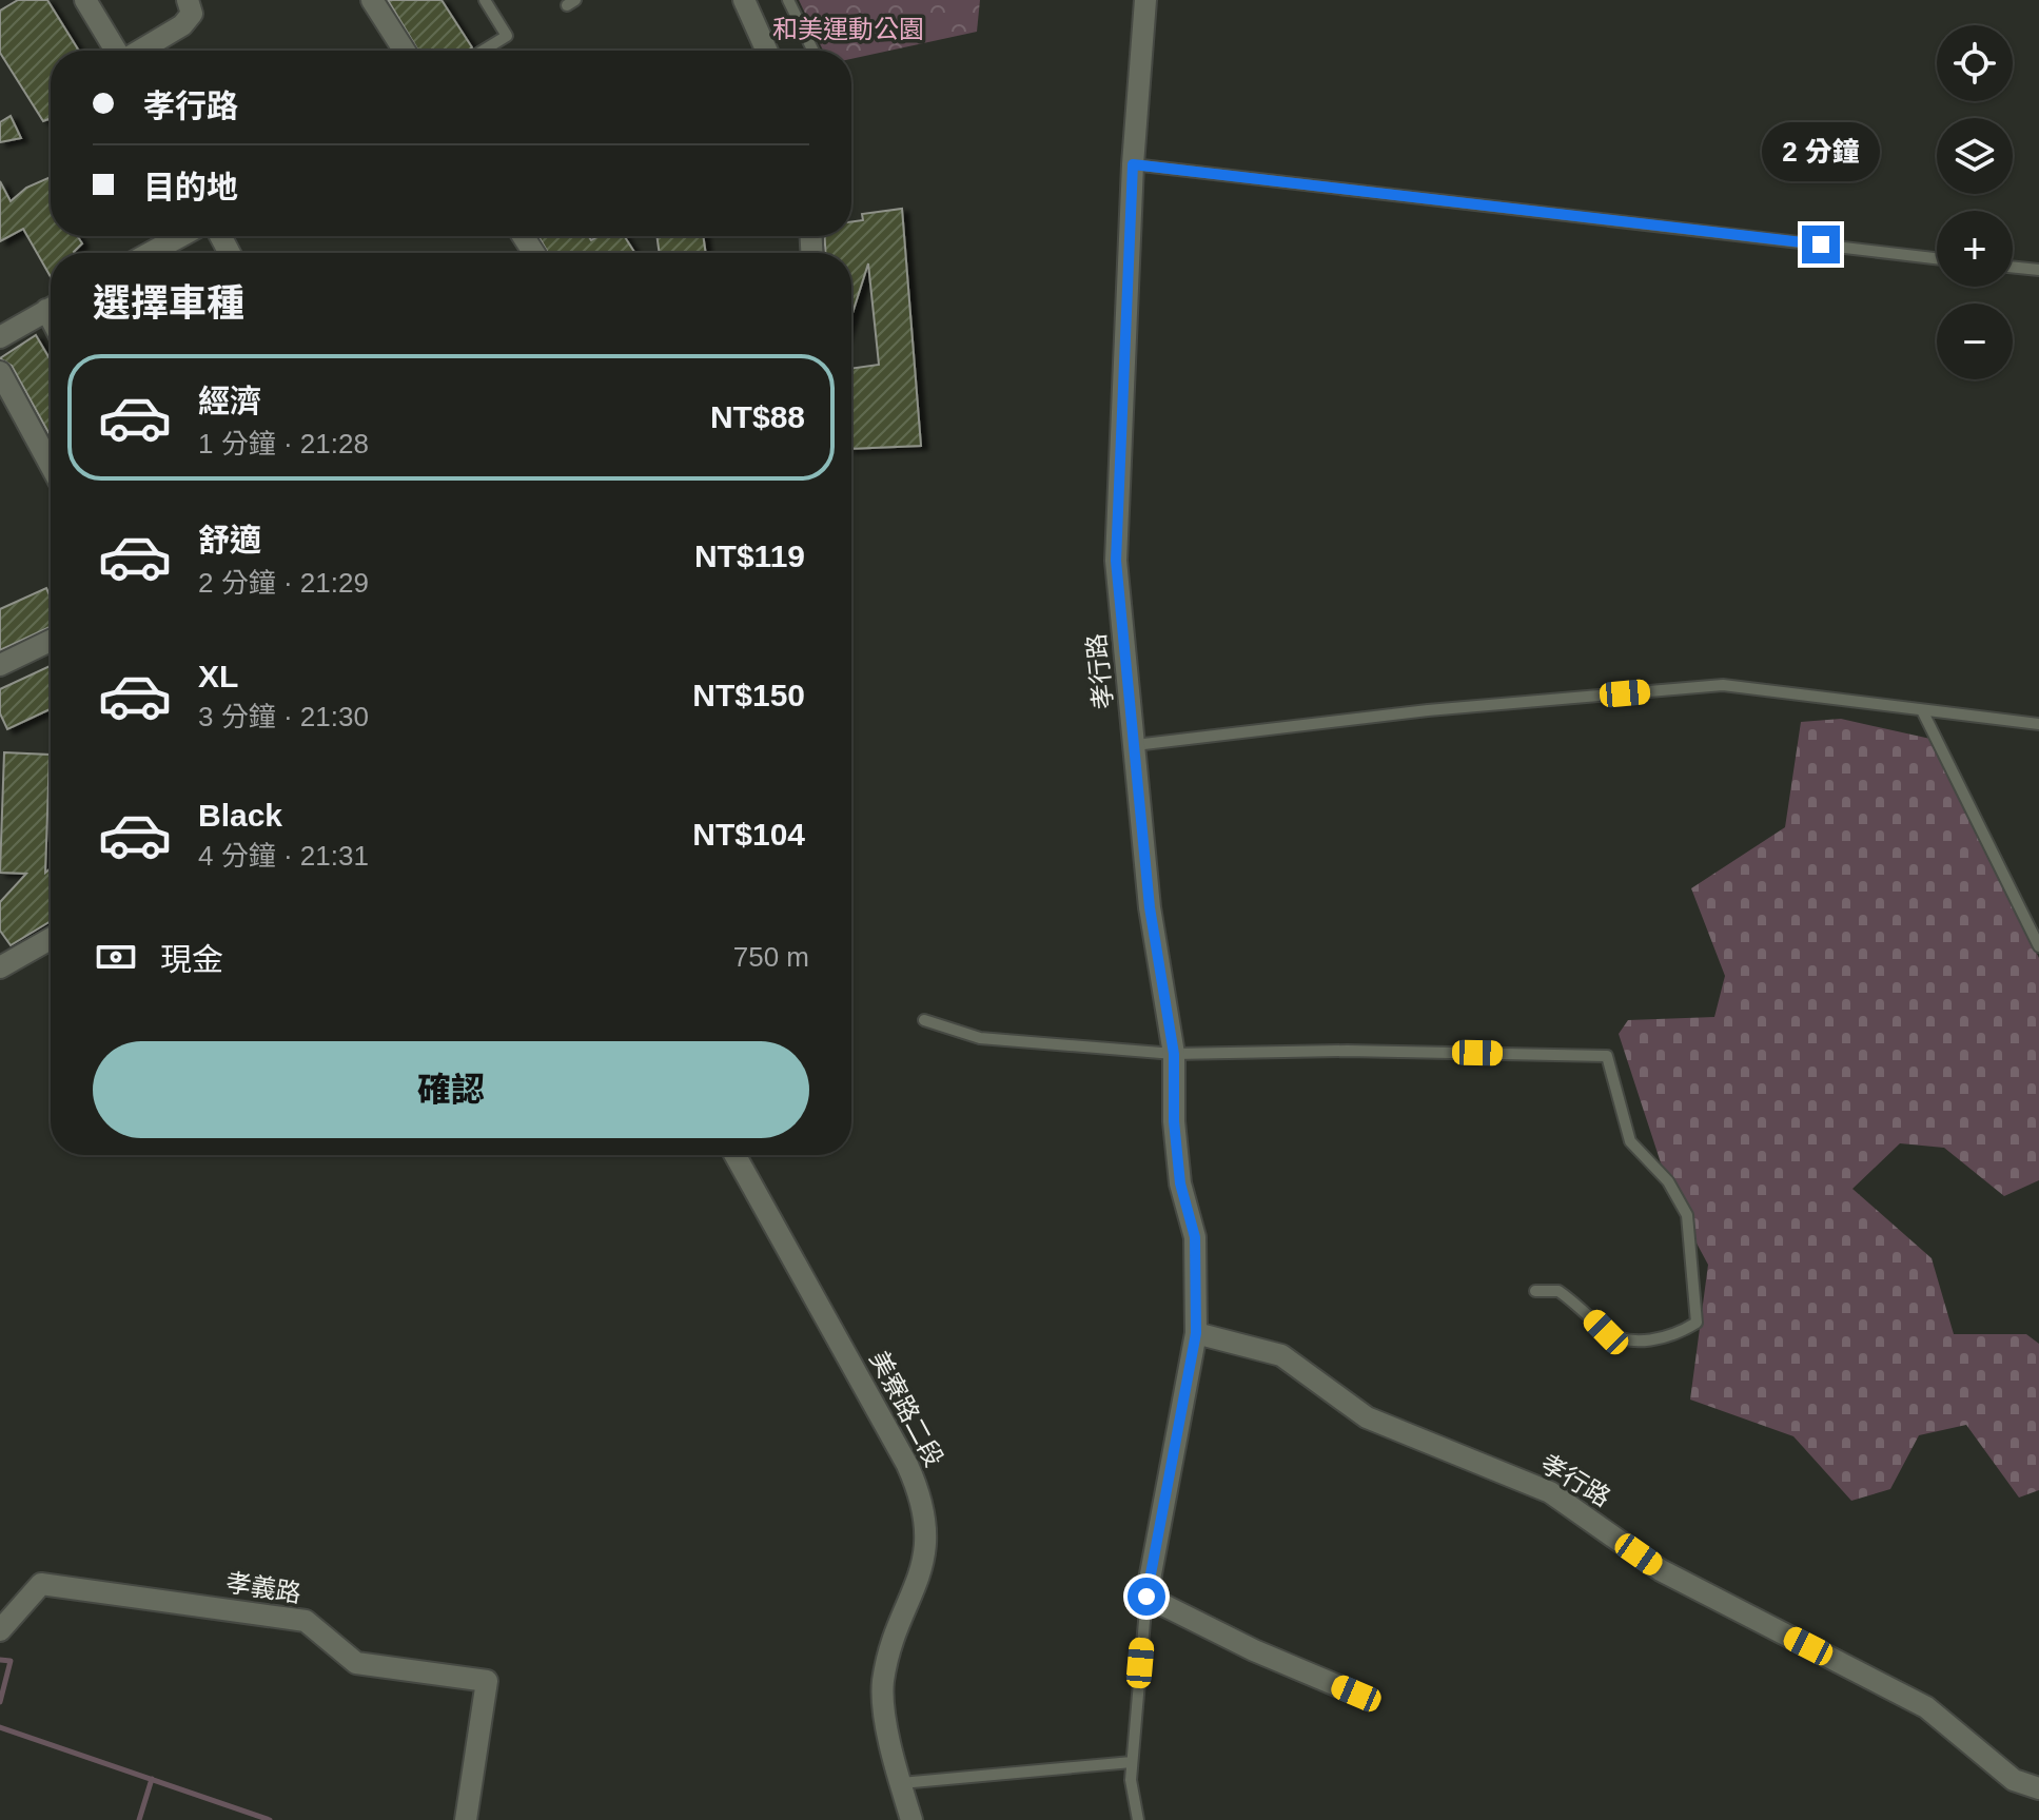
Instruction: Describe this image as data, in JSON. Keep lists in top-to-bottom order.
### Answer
{
  "streets": {
    "street": ["孝行路", "美寮路二段", "孝義路"]
  },
  "parks": ["和美運動公園"],
  "page": {
    "map_buttons": ["+", "−"],
    "banner": ["孝行路", "目的地"],
    "bubble": "2 分鐘",
    "heading": "選擇車種",
    "list": [
      {
        "name": "經濟",
        "note": "1 分鐘 · 21:28",
        "value": "NT$88"
      },
      {
        "name": "舒適",
        "note": "2 分鐘 · 21:29",
        "value": "NT$119"
      },
      {
        "name": "XL",
        "note": "3 分鐘 · 21:30",
        "value": "NT$150"
      },
      {
        "name": "Black",
        "note": "4 分鐘 · 21:31",
        "value": "NT$104"
      }
    ],
    "pay": ["現金", "750 m"],
    "buttons": "確認"
  }
}
